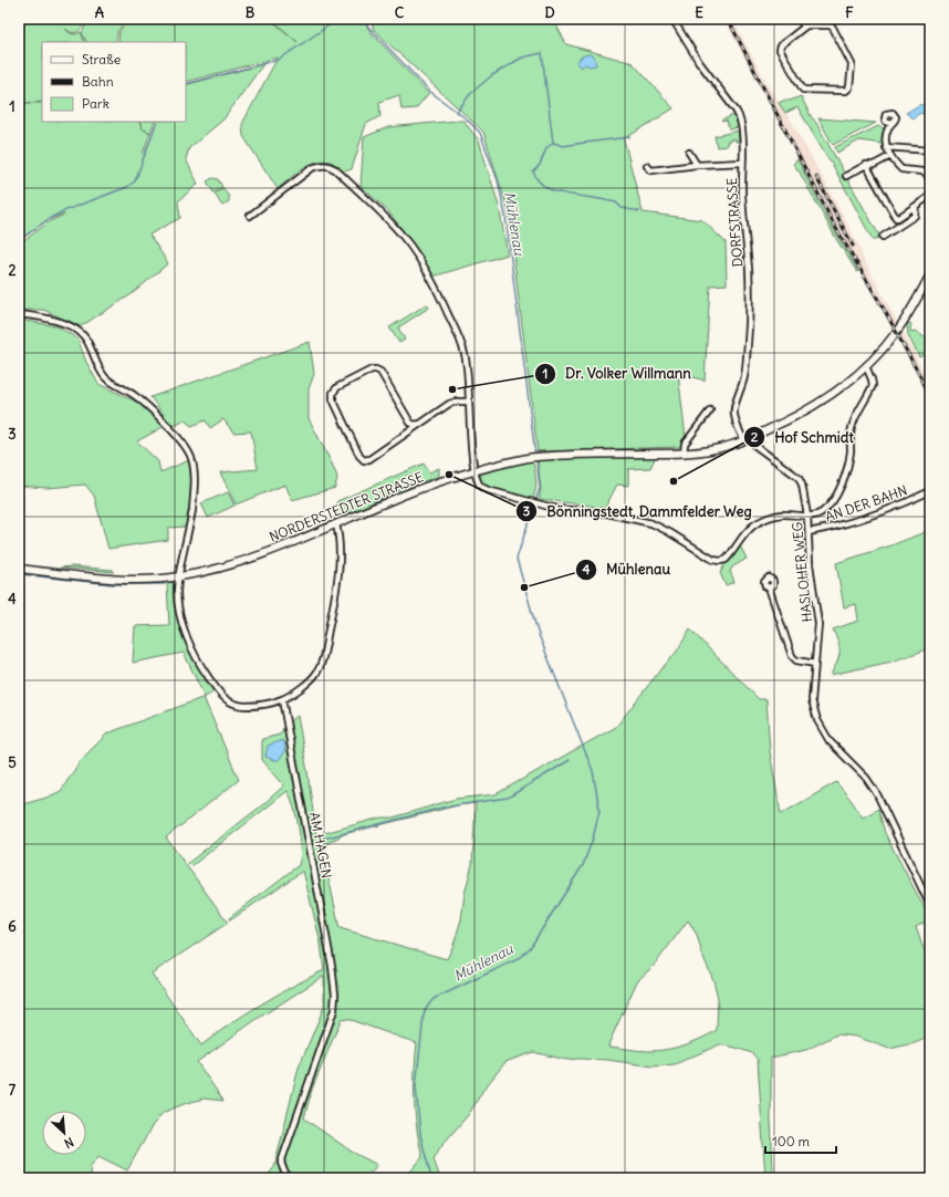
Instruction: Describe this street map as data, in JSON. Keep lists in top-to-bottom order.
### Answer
{
  "streets": {
    "main road": ["NORDERSTEDTER STRASSE"],
    "street": [
      "DORFSTRASSE",
      "AN DER BAHN",
      "HASLOHER WEG",
      "AM HAGEN"
    ]
  },
  "crossings": [
    ["DORFSTRASSE", "NORDERSTEDTER STRASSE"],
    ["AN DER BAHN", "HASLOHER WEG"],
    ["NORDERSTEDTER STRASSE", "HASLOHER WEG"]
  ],
  "water": ["Mühlenau"],
  "places": [
    "Dr. Volker Willmann",
    "Bönningstedt, Dammfelder Weg",
    "Hof Schmidt",
    "Mühlenau"
  ],
  "legend": ["Straße", "Bahn", "Park"],
  "scale_bar": "100 m",
  "north": "bottom right",
  "grid": {
    "columns": [
      "A",
      "B",
      "C",
      "D",
      "E",
      "F"
    ],
    "rows": [
      "1",
      "2",
      "3",
      "4",
      "5",
      "6",
      "7"
    ]
  }
}
